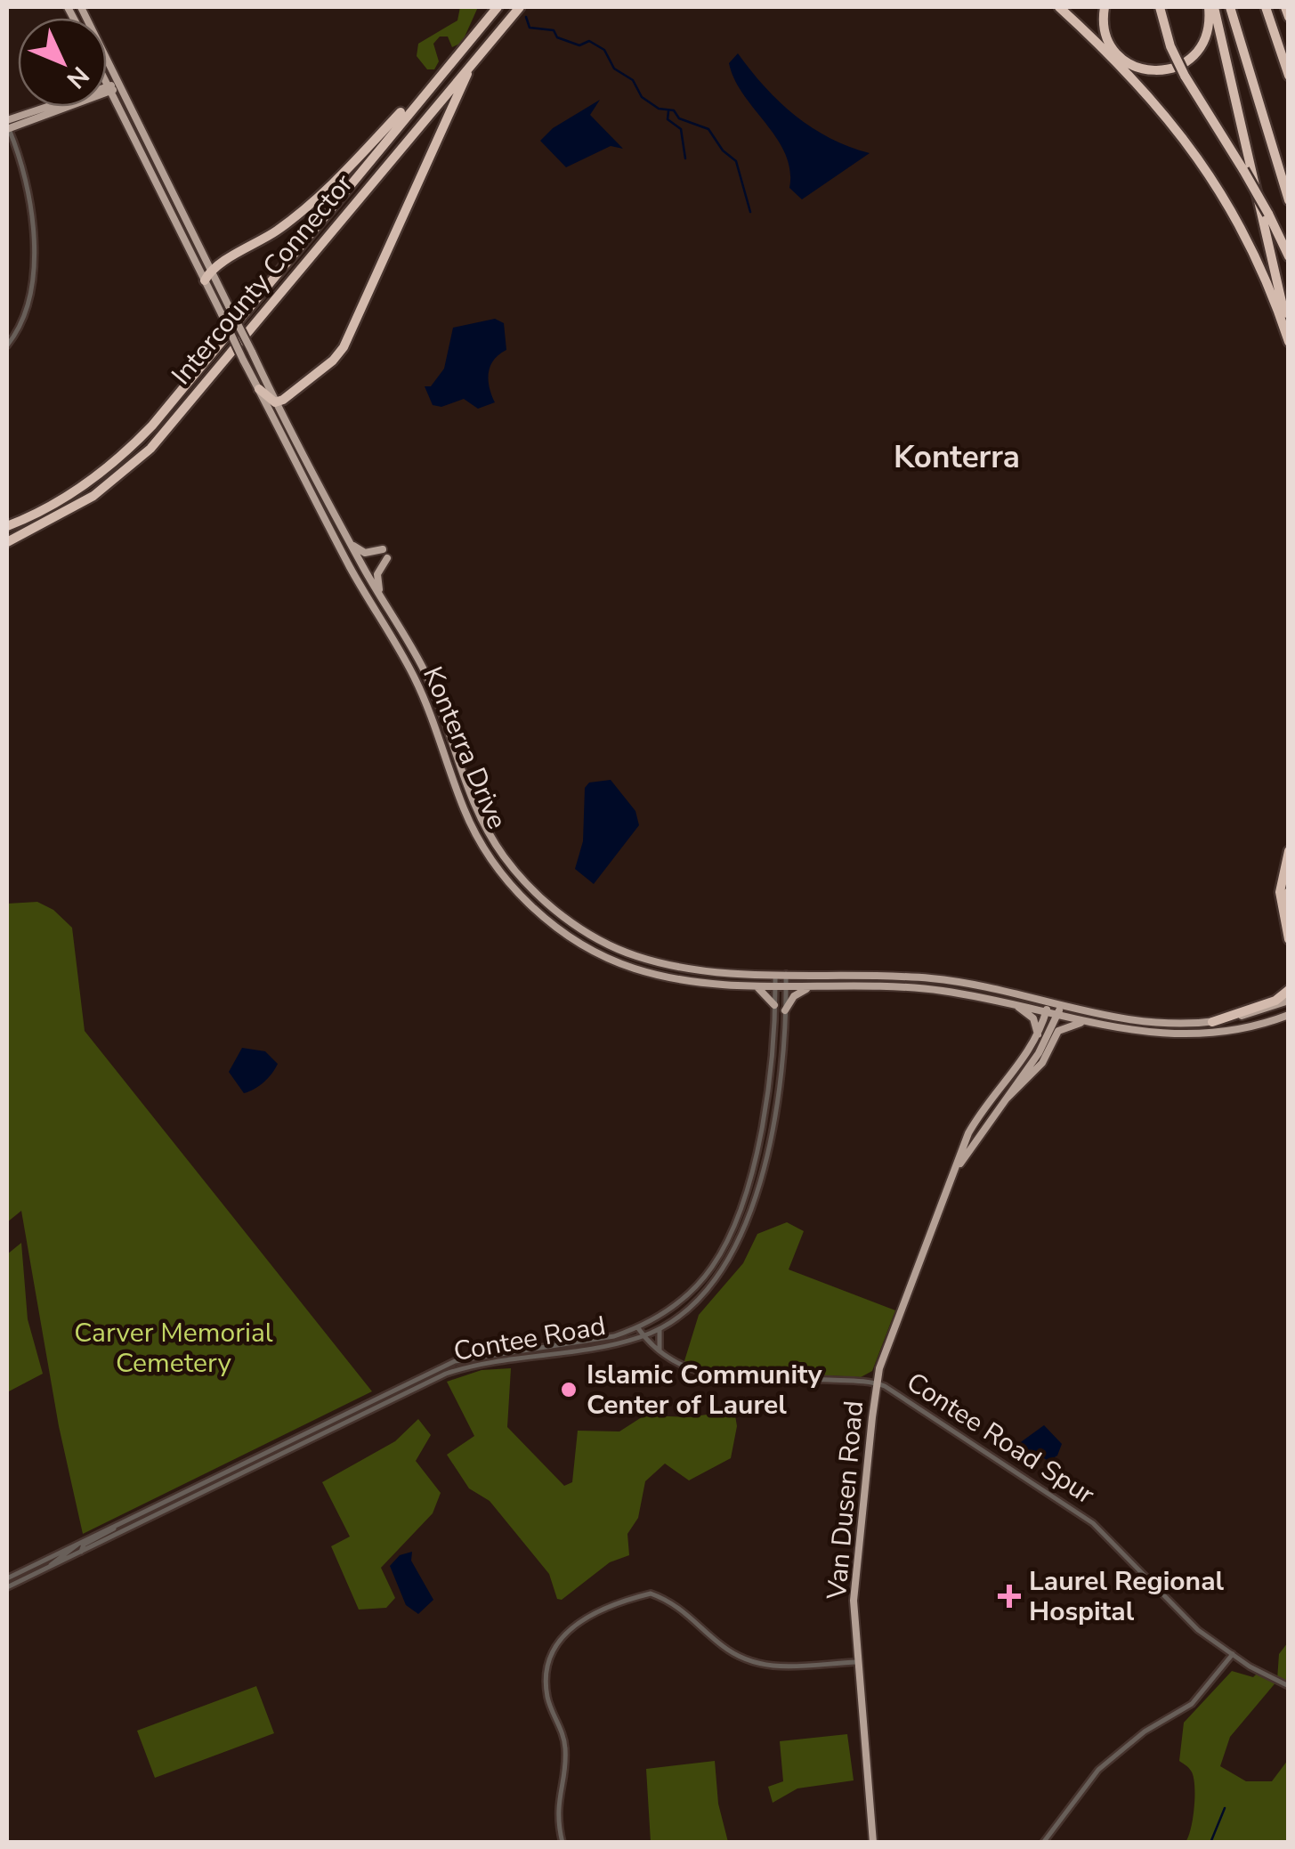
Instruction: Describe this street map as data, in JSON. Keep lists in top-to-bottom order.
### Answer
{
  "streets": {
    "highway": ["Intercounty Connector"],
    "main road": ["Konterra Drive", "Van Dusen Road"],
    "street": ["Contee Road", "Contee Road Spur"]
  },
  "crossings": [
    ["Konterra Drive", "Contee Road"],
    ["Konterra Drive", "Van Dusen Road"],
    ["Contee Road", "Contee Road Spur"],
    ["Contee Road Spur", "Van Dusen Road"]
  ],
  "districts": ["Konterra"],
  "parks": ["Carver Memorial Cemetery"],
  "places": {
    "other": ["Islamic Community Center of Laurel"],
    "health": ["Laurel Regional Hospital"]
  },
  "north": "bottom right"
}
